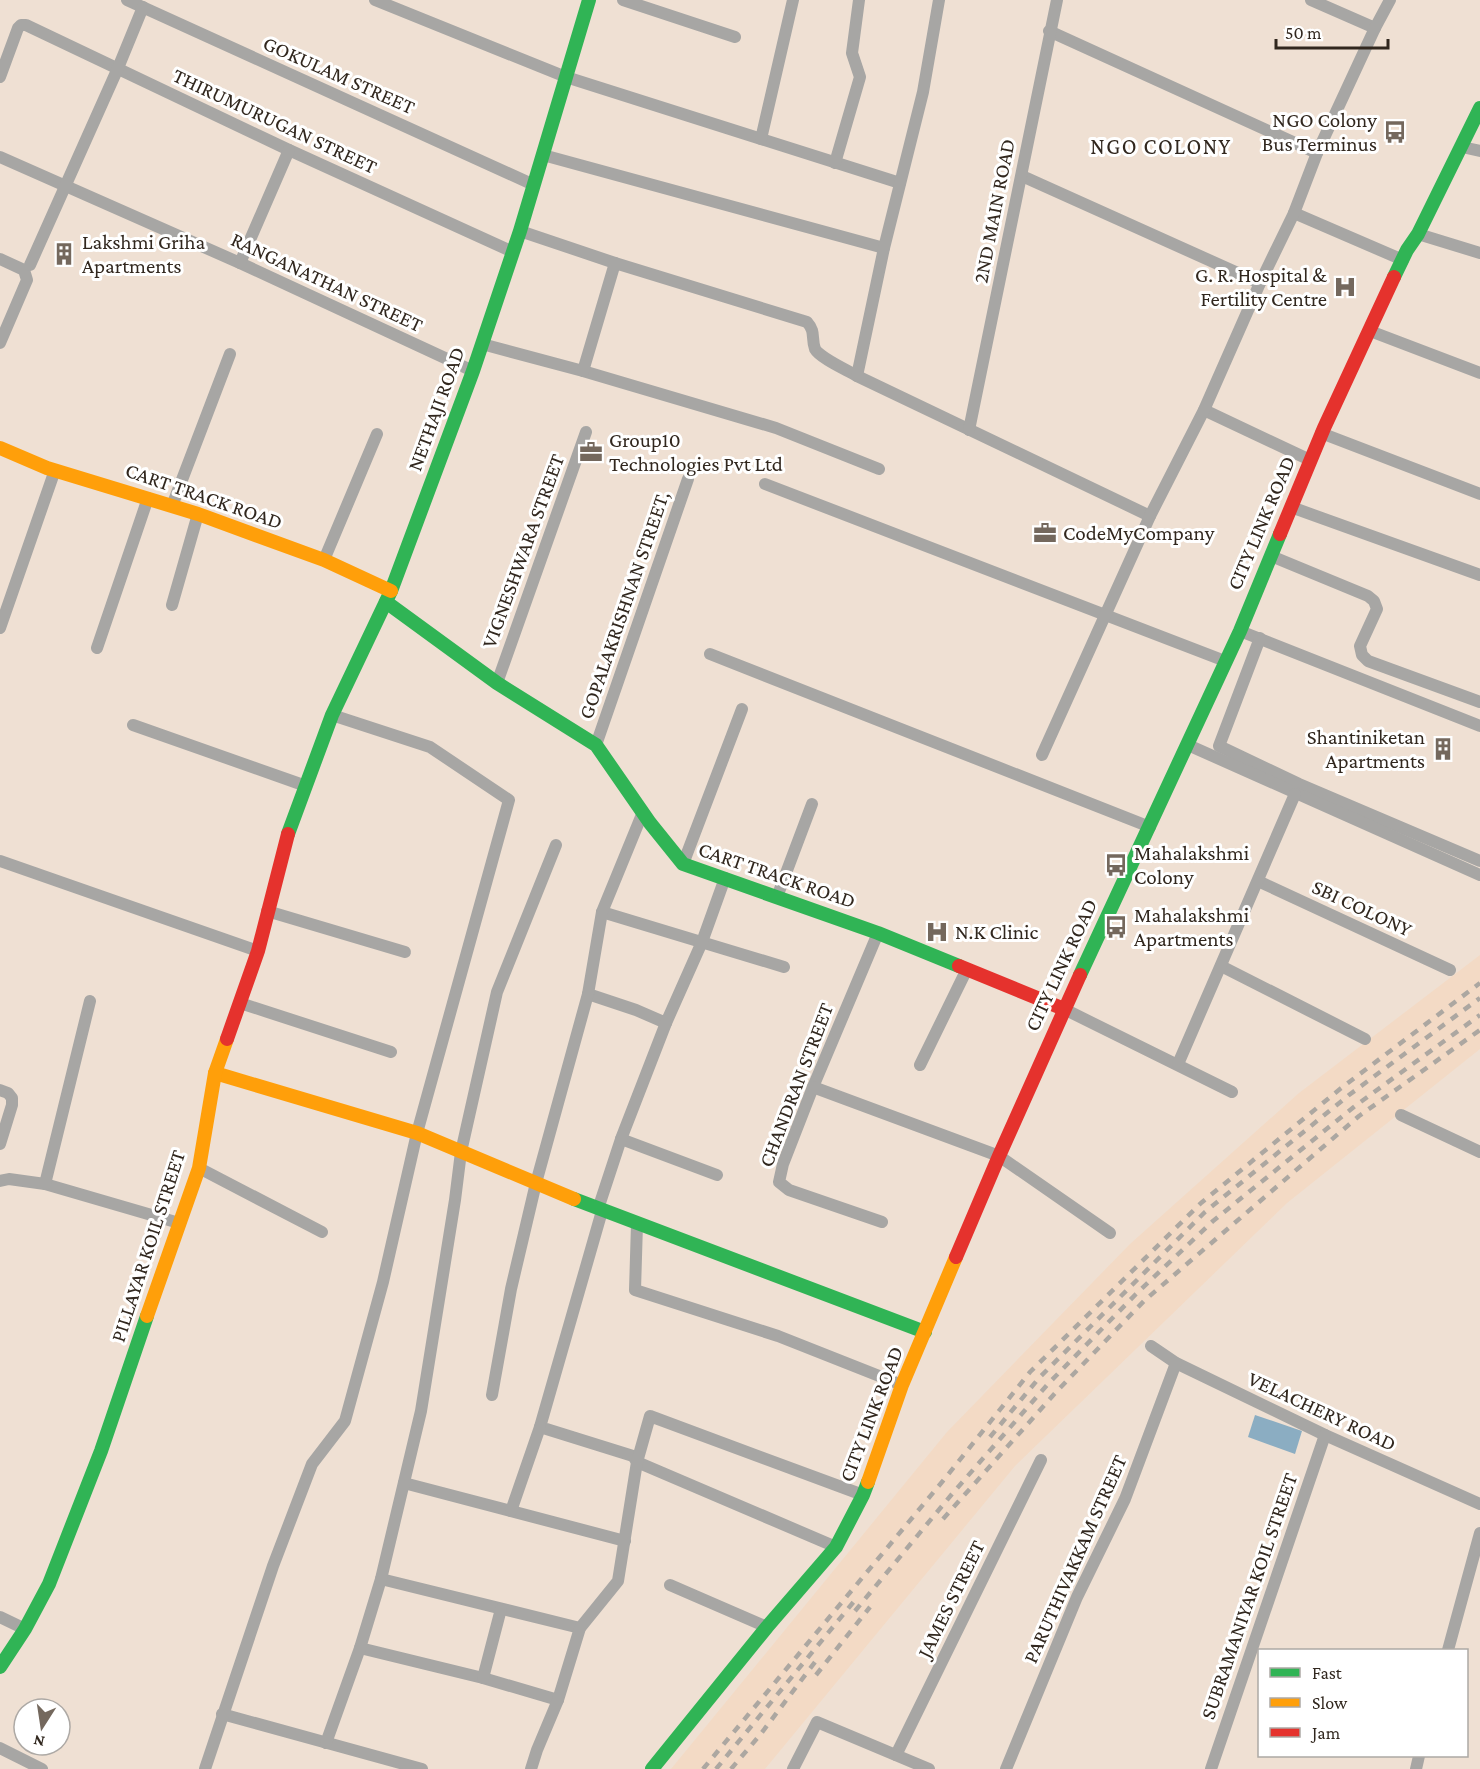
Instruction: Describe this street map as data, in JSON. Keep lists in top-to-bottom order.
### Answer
{
  "streets": {
    "street": [
      "GOKULAM STREET",
      "THIRUMURUGAN STREET",
      "2ND MAIN ROAD",
      "RANGANATHAN STREET",
      "NETHAJI ROAD",
      "CART TRACK ROAD",
      "CITY LINK ROAD",
      "VIGNESHWARA STREET",
      "GOPALAKRISHNAN STREET,",
      "SBI COLONY",
      "CHANDRAN STREET",
      "PILLAYAR KOIL STREET",
      "VELACHERY ROAD",
      "PARUTHIVAKKAM STREET",
      "SUBRAMANIYAR KOIL STREET",
      "JAMES STREET"
    ]
  },
  "crossings": [
    ["GOKULAM STREET", "NETHAJI ROAD"],
    ["THIRUMURUGAN STREET", "NETHAJI ROAD"],
    ["RANGANATHAN STREET", "NETHAJI ROAD"],
    ["NETHAJI ROAD", "CART TRACK ROAD"],
    ["NETHAJI ROAD", "PILLAYAR KOIL STREET"],
    ["CART TRACK ROAD", "CITY LINK ROAD"],
    ["CART TRACK ROAD", "VIGNESHWARA STREET"],
    ["CART TRACK ROAD", "GOPALAKRISHNAN STREET,"],
    ["CART TRACK ROAD", "CHANDRAN STREET"],
    ["VELACHERY ROAD", "PARUTHIVAKKAM STREET"],
    ["VELACHERY ROAD", "SUBRAMANIYAR KOIL STREET"]
  ],
  "districts": ["NGO COLONY"],
  "places": {
    "bus stop": ["NGO Colony Bus Terminus", "Mahalakshmi Colony", "Mahalakshmi Apartments"],
    "building": ["Lakshmi Griha Apartments", "Shantiniketan Apartments"],
    "hospital": ["G. R. Hospital & Fertility Centre", "N.K Clinic"],
    "office": ["Group10 Technologies Pvt Ltd", "CodeMyCompany"]
  },
  "legend": ["Fast", "Slow", "Jam"],
  "scale_bar": "50 m",
  "north": "bottom"
}
